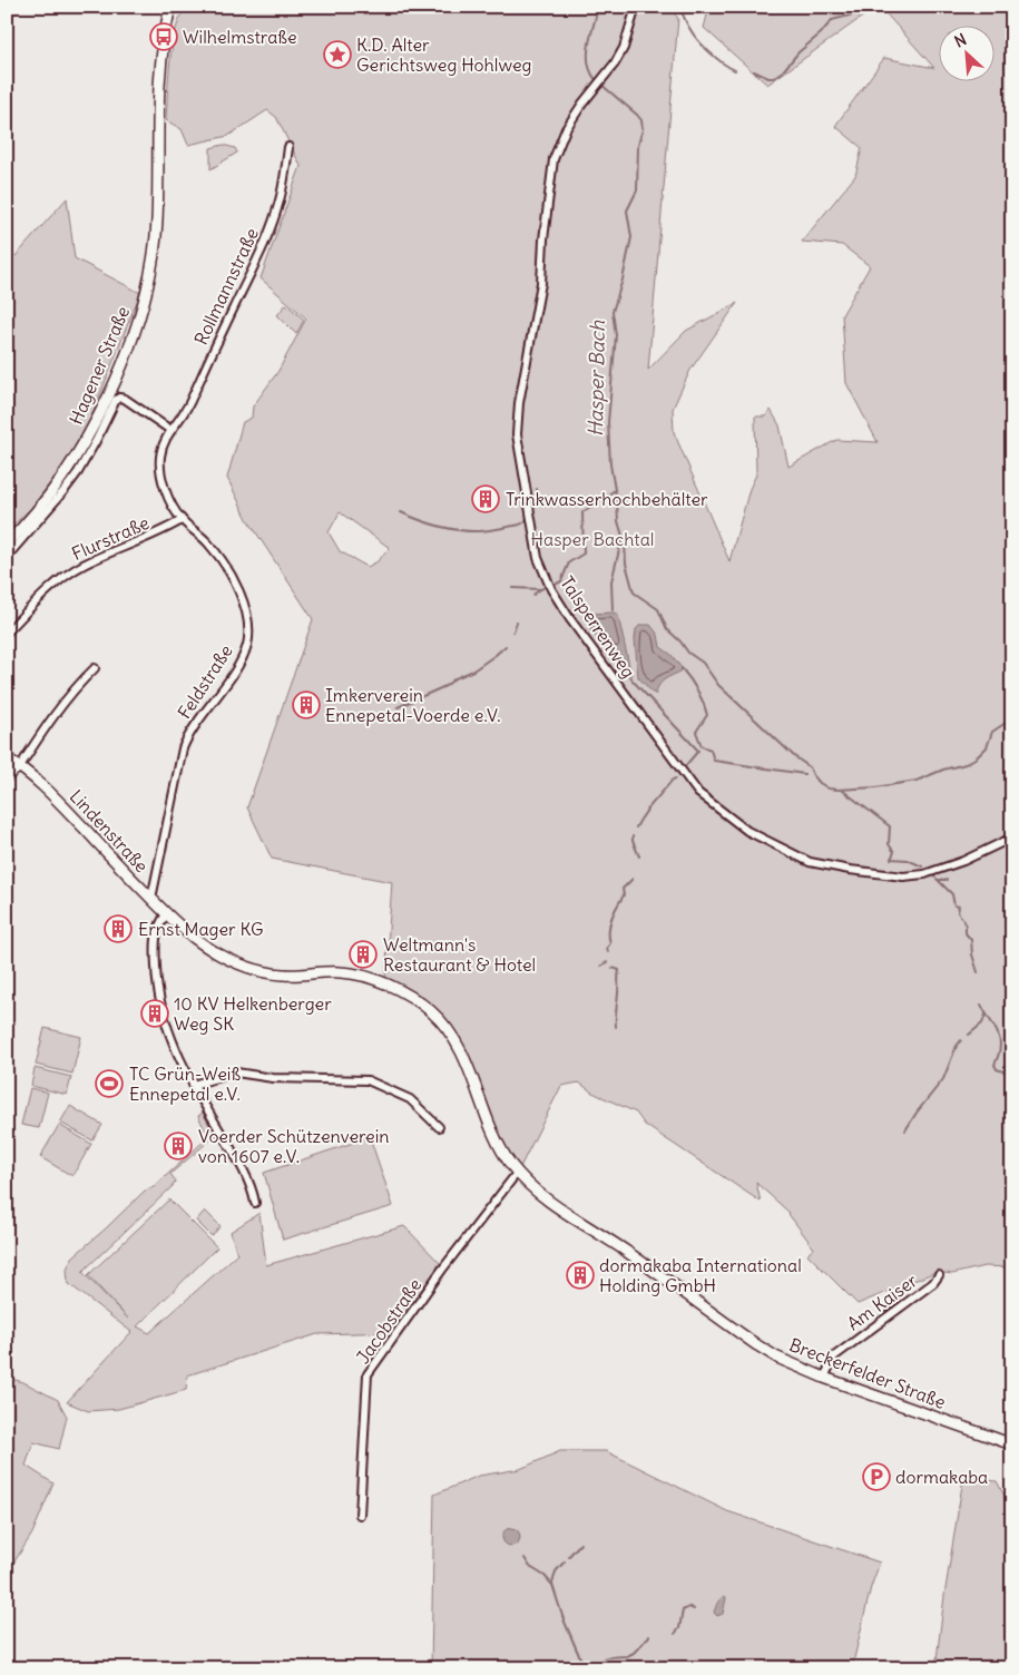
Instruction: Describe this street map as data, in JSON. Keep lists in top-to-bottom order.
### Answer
{
  "streets": {
    "main road": ["Hagener Straße", "Lindenstraße", "Breckerfelder Straße"],
    "street": [
      "Rollmannstraße",
      "Flurstraße",
      "Talsperrenweg",
      "Feldstraße",
      "Am Kaiser",
      "Jacobstraße"
    ]
  },
  "crossings": [
    ["Rollmannstraße", "Feldstraße"],
    ["Flurstraße", "Feldstraße"],
    ["Feldstraße", "Lindenstraße"],
    ["Lindenstraße", "Breckerfelder Straße"],
    ["Am Kaiser", "Breckerfelder Straße"],
    ["Jacobstraße", "Breckerfelder Straße"]
  ],
  "water": ["Hasper Bach"],
  "parks": ["Hasper Bachtal"],
  "places": {
    "bus stop": ["Wilhelmstraße"],
    "place": ["K.D. Alter Gerichtsweg Hohlweg"],
    "building": [
      "Trinkwasserhochbehälter",
      "Imkerverein Ennepetal-Voerde e.V.",
      "Ernst Mager KG",
      "Weltmann's Restaurant & Hotel",
      "10 KV Helkenberger Weg SK",
      "Voerder Schützenverein von 1607 e.V.",
      "dormakaba International Holding GmbH"
    ],
    "sports": ["TC Grün-Weiß Ennepetal e.V."],
    "parking": ["dormakaba"]
  },
  "north": "top left"
}
